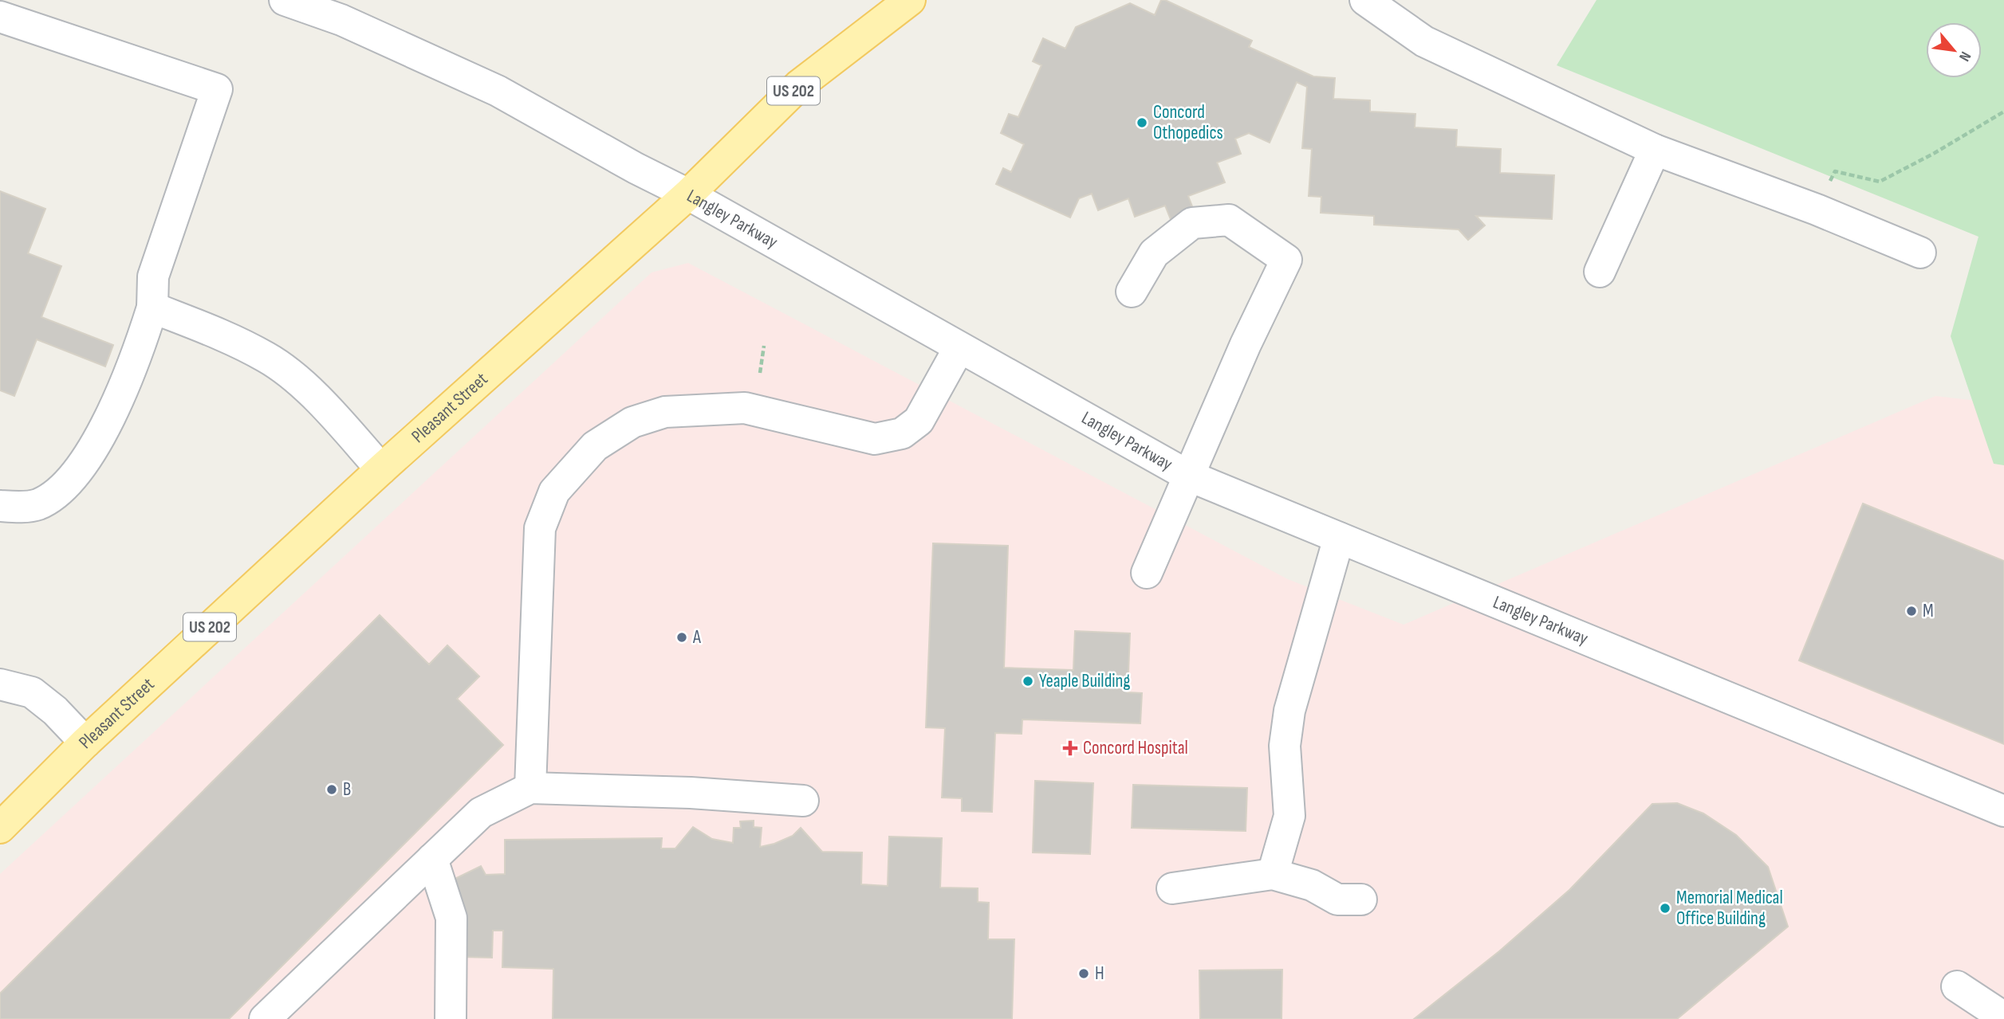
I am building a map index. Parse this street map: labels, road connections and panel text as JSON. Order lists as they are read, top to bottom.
{
  "streets": {
    "main road": ["US 202", "Pleasant Street"],
    "street": ["Langley Parkway"]
  },
  "crossings": [
    ["Langley Parkway", "Pleasant Street"]
  ],
  "places": {
    "other": [
      "Concord Othopedics",
      "M",
      "A",
      "Yeaple Building",
      "B",
      "Memorial Medical Office Building",
      "H"
    ],
    "health": ["Concord Hospital"]
  },
  "north": "bottom right"
}
